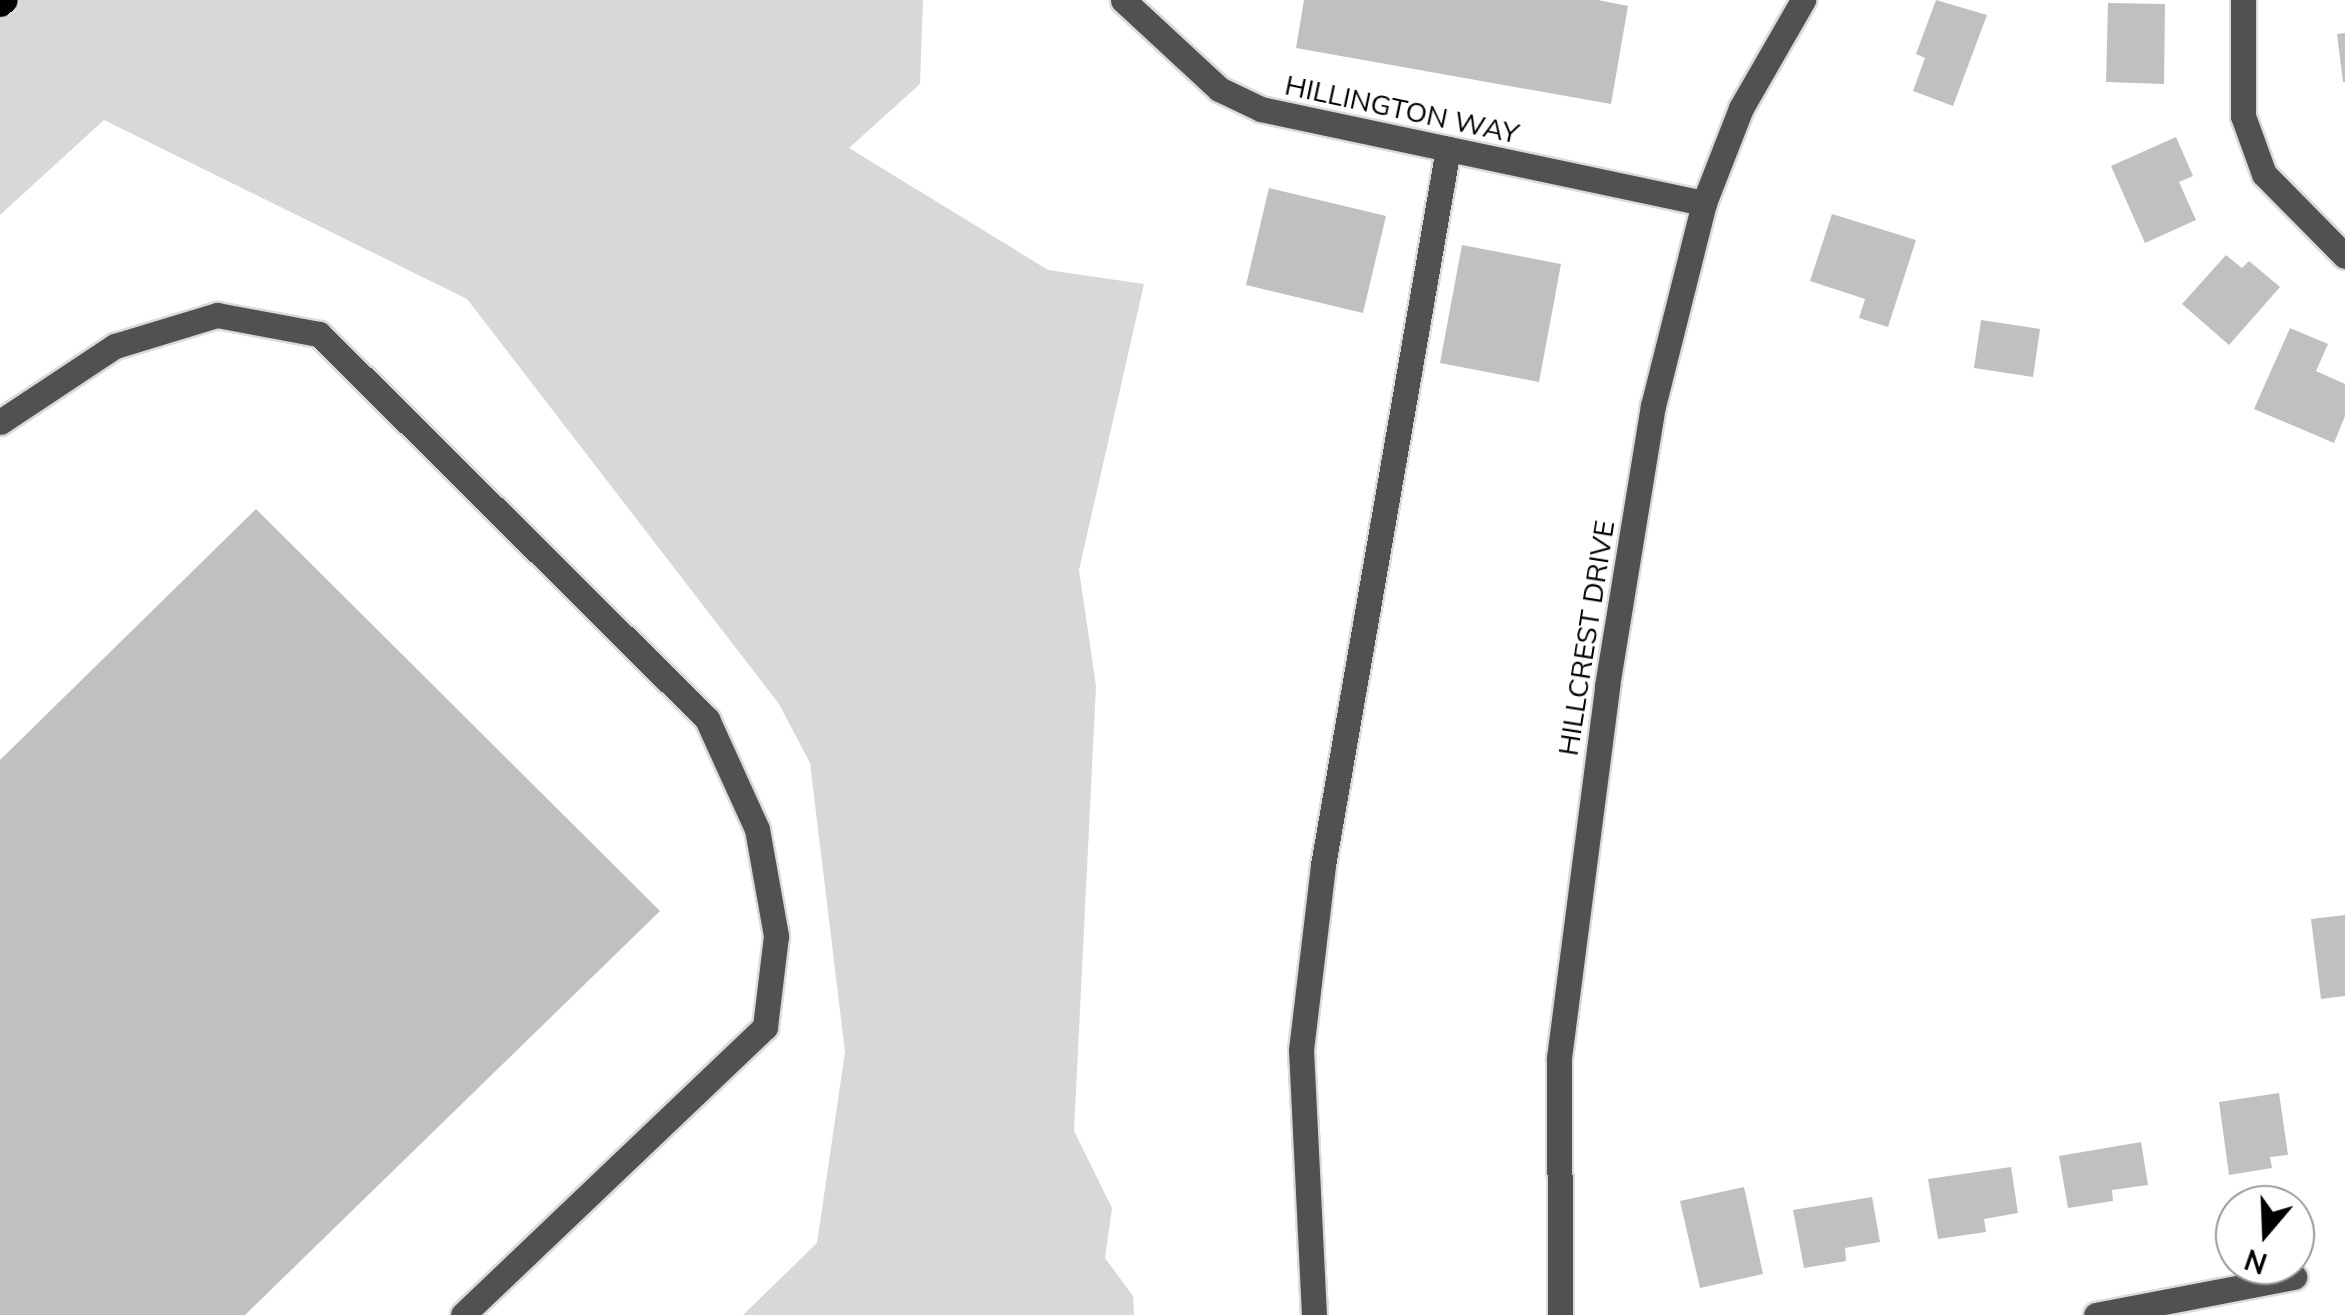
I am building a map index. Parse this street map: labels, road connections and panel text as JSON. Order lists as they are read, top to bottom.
{
  "streets": {
    "street": ["HILLINGTON WAY", "HILLCREST DRIVE"]
  },
  "crossings": [
    ["HILLINGTON WAY", "HILLCREST DRIVE"]
  ],
  "north": "bottom"
}
